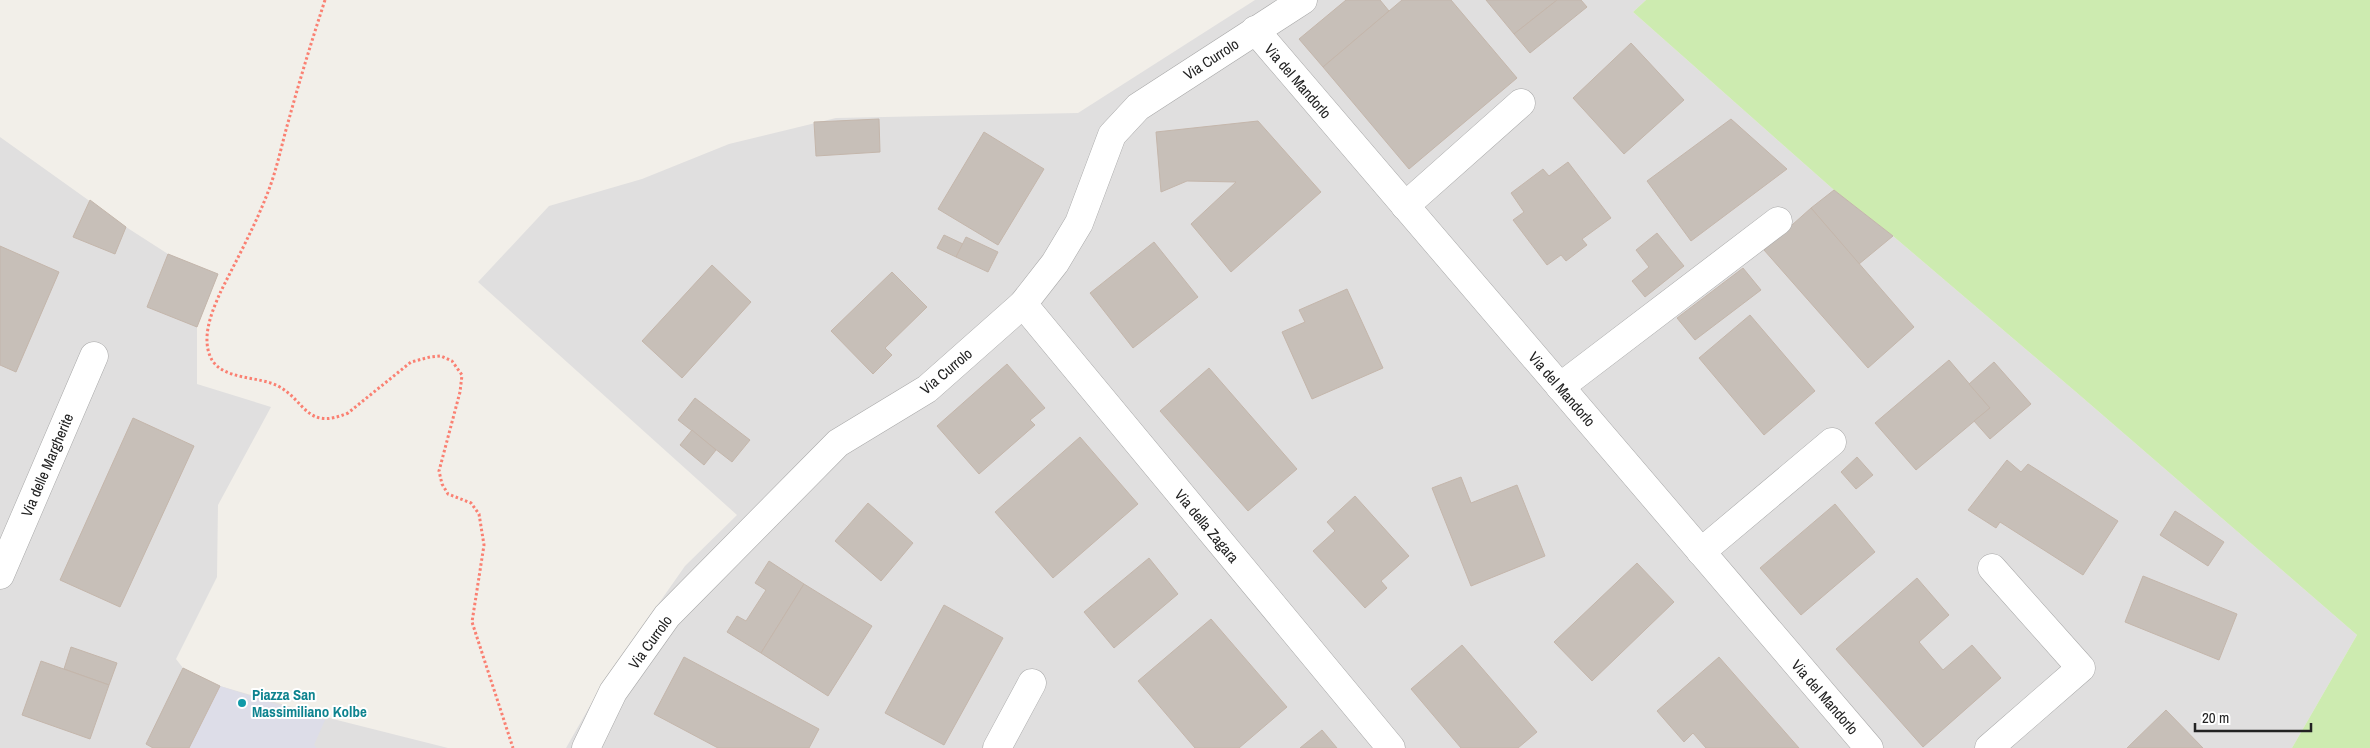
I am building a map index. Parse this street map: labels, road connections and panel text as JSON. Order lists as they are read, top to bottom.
{
  "streets": {
    "street": [
      "Via Currolo",
      "Via del Mandorlo",
      "Via delle Margherite",
      "Via della Zagara"
    ]
  },
  "crossings": [
    ["Via Currolo", "Via del Mandorlo"],
    ["Via Currolo", "Via della Zagara"]
  ],
  "places": ["Piazza San Massimiliano Kolbe"],
  "scale_bar": "20 m"
}
